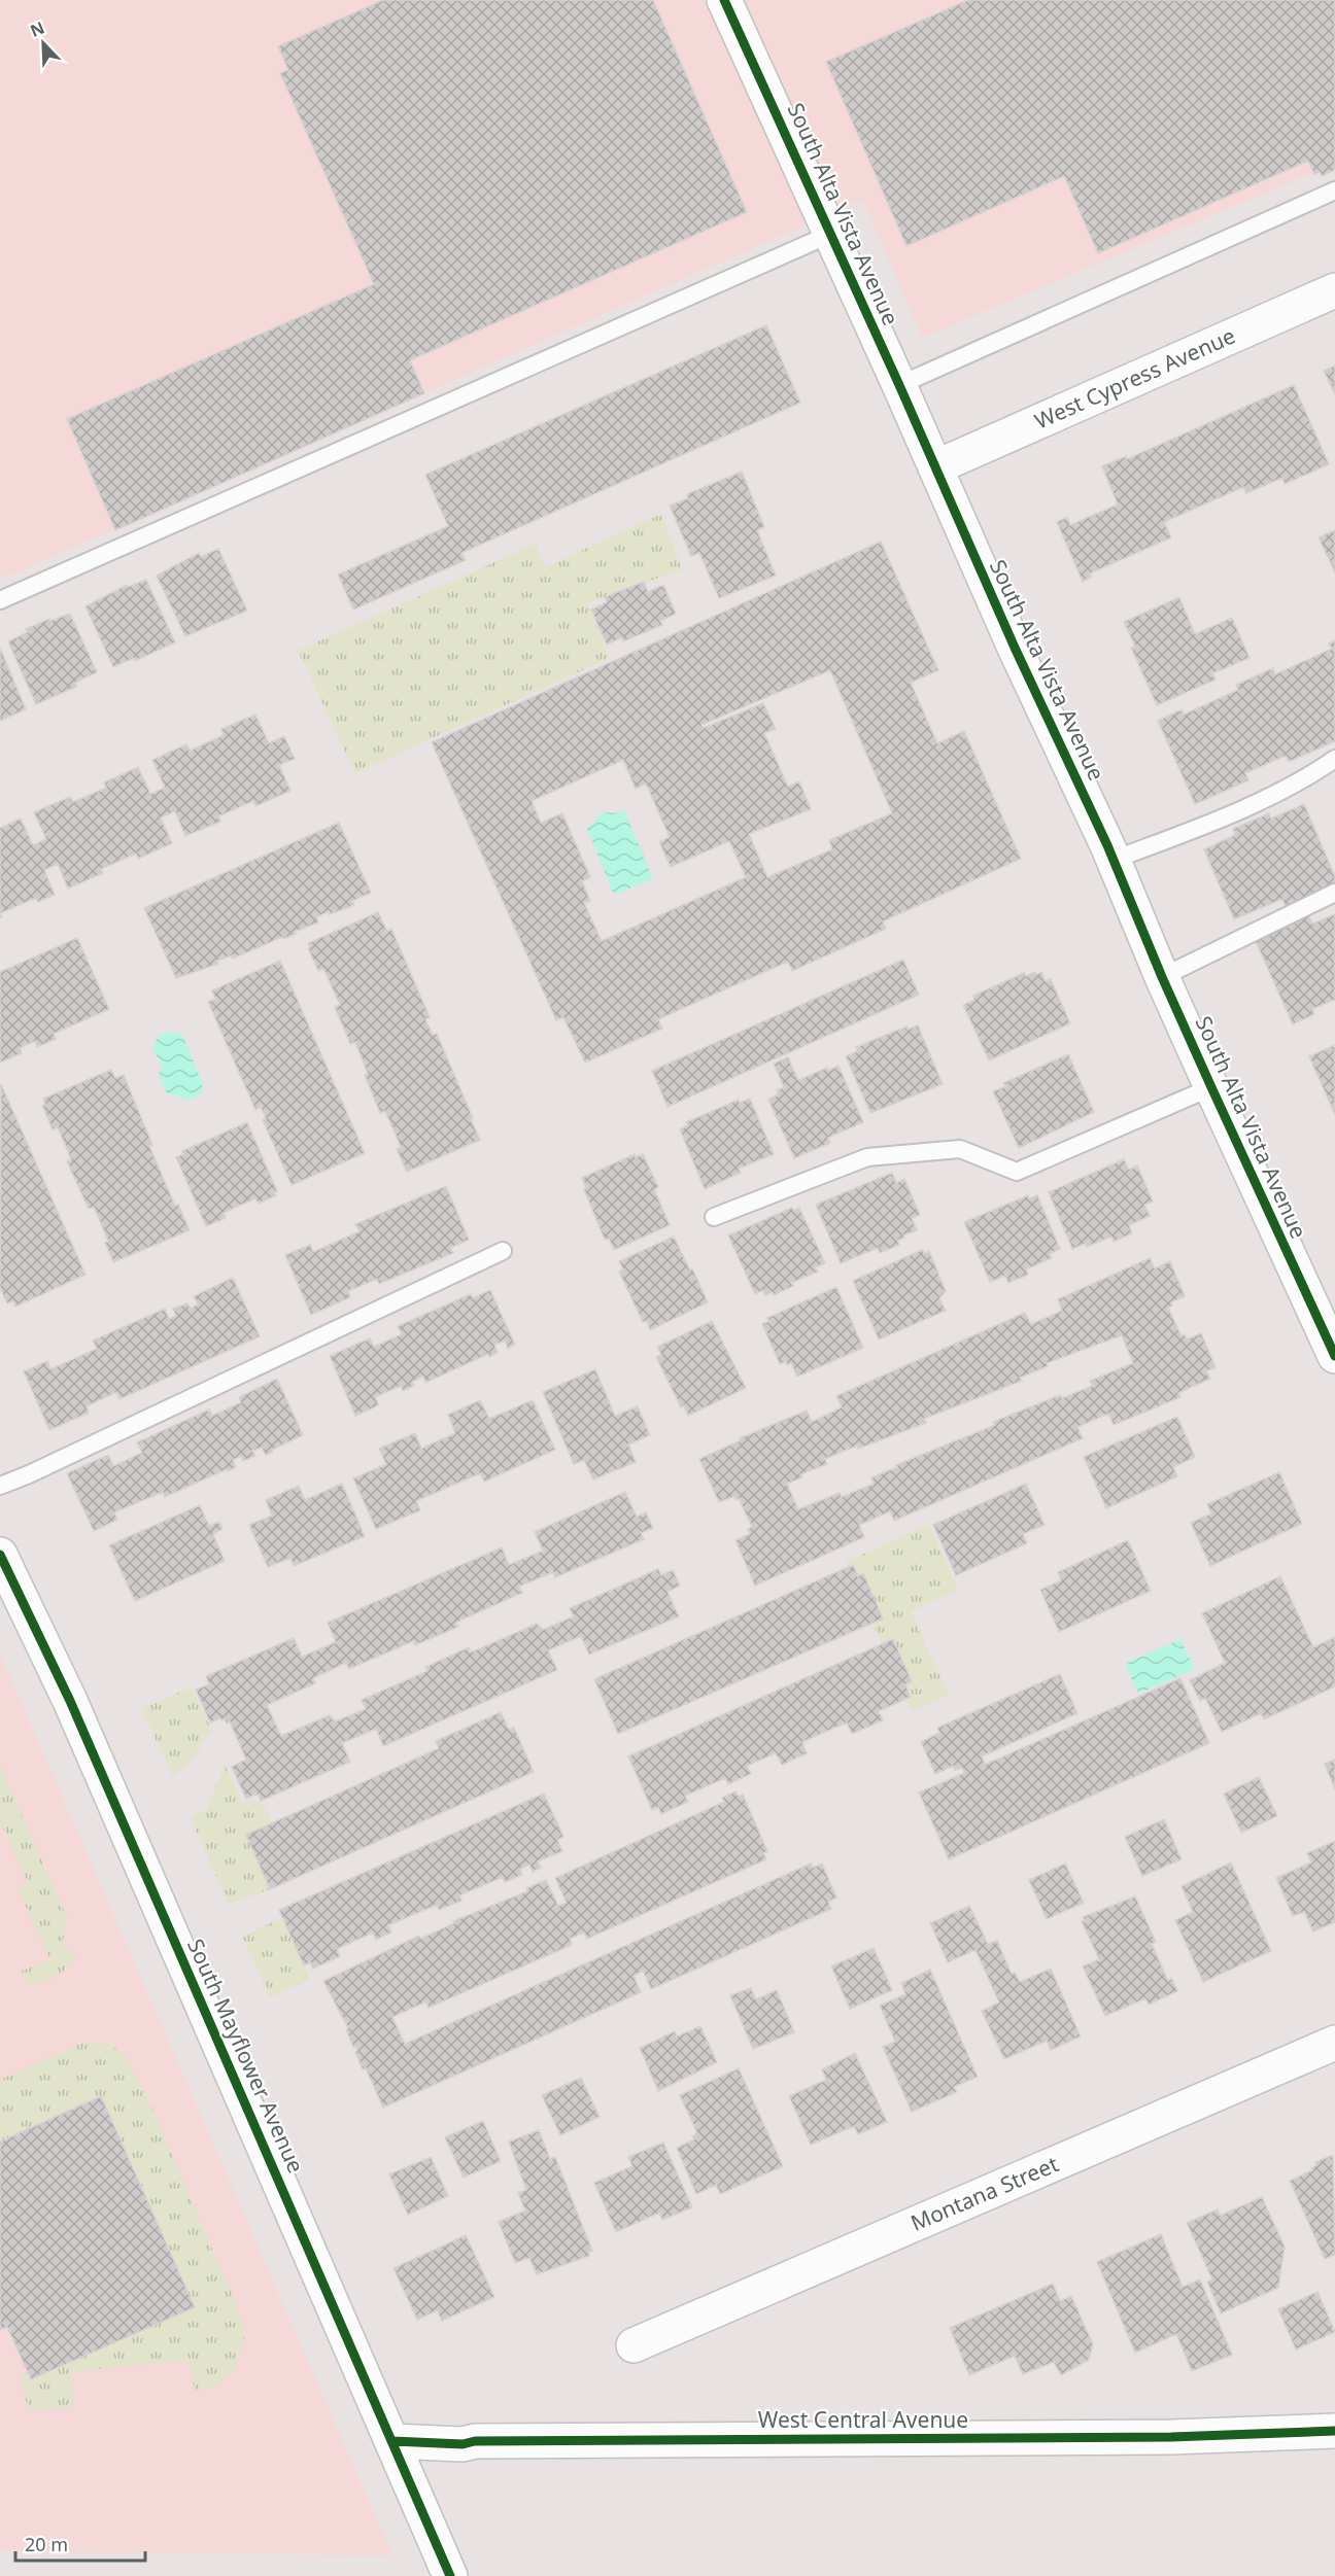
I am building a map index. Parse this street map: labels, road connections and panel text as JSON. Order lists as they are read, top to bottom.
{
  "streets": {
    "street": [
      "South Alta Vista Avenue",
      "West Cypress Avenue",
      "South Mayflower Avenue",
      "Montana Street",
      "West Central Avenue"
    ]
  },
  "crossings": [
    ["South Alta Vista Avenue", "West Cypress Avenue"],
    ["South Mayflower Avenue", "West Central Avenue"]
  ],
  "scale_bar": "20 m",
  "north": "top left"
}
